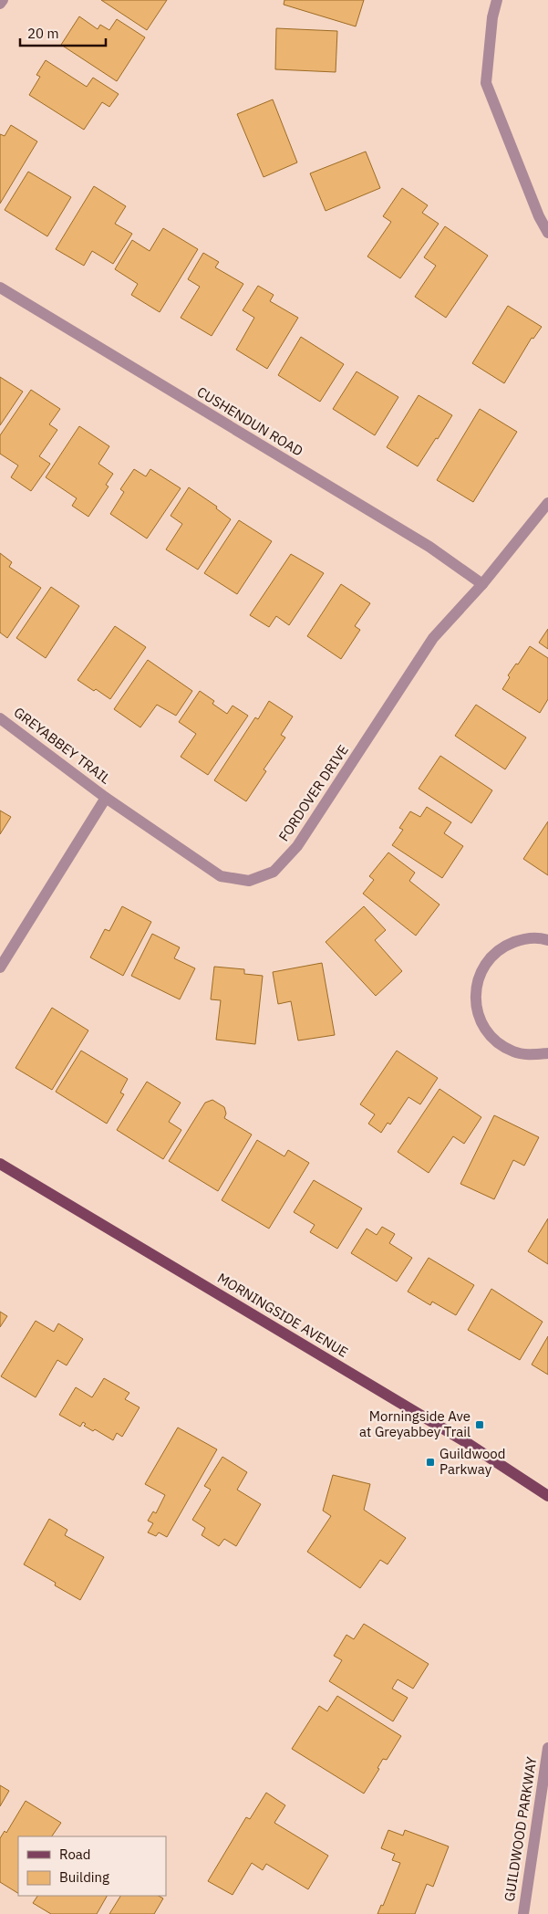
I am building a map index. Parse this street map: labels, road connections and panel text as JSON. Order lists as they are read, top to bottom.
{
  "streets": {
    "main road": ["MORNINGSIDE AVENUE"],
    "street": [
      "CUSHENDUN ROAD",
      "GREYABBEY TRAIL",
      "FORDOVER DRIVE",
      "GUILDWOOD PARKWAY"
    ]
  },
  "crossings": [
    ["CUSHENDUN ROAD", "FORDOVER DRIVE"],
    ["GREYABBEY TRAIL", "FORDOVER DRIVE"]
  ],
  "places": {
    "transit": ["Morningside Ave at Greyabbey Trail", "Guildwood Parkway"]
  },
  "legend": ["Road", "Building"],
  "scale_bar": "20 m"
}
